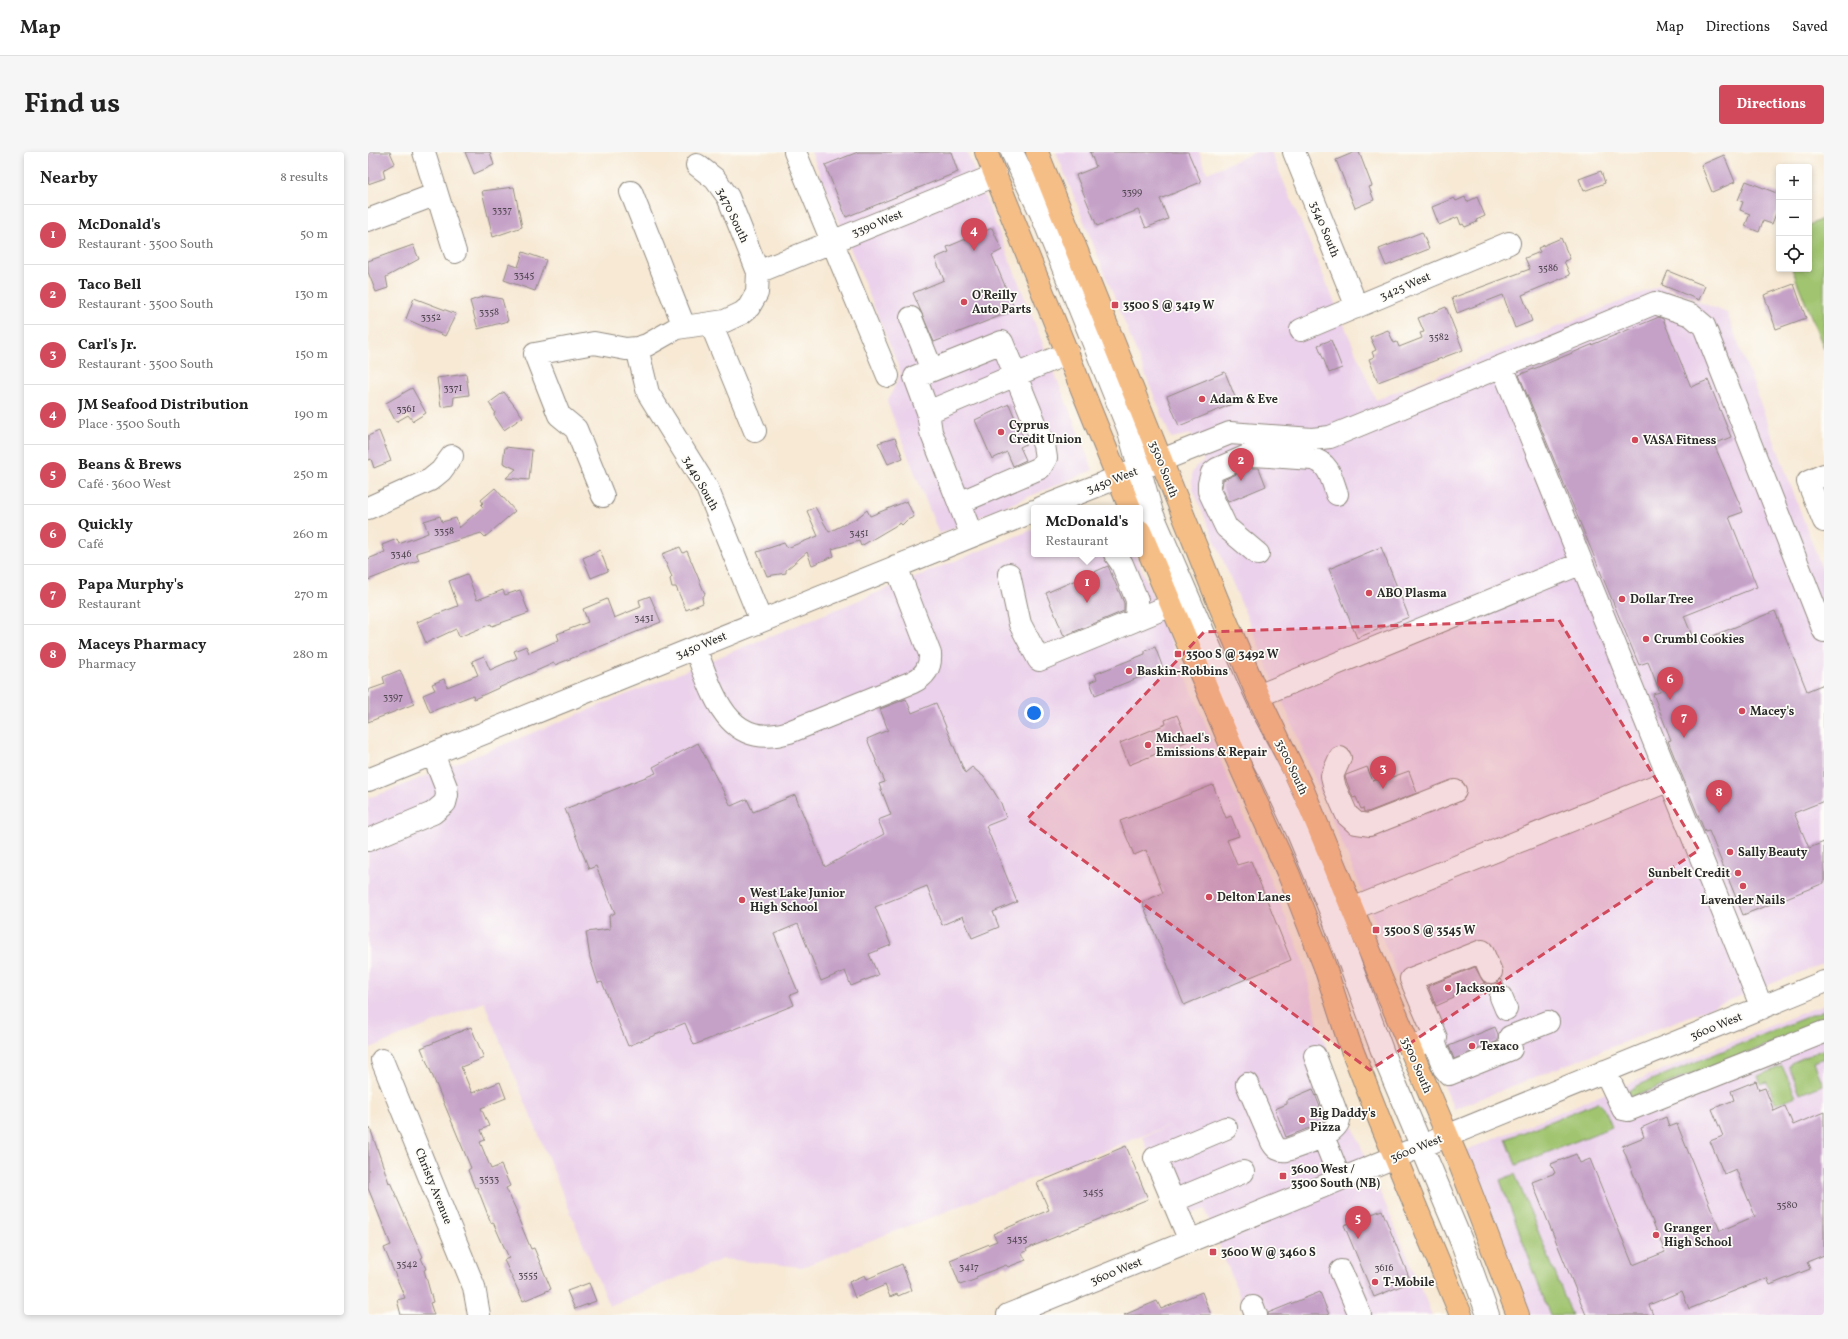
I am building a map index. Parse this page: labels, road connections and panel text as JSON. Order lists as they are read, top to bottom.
{
  "streets": {
    "main road": ["3500 South"],
    "street": [
      "3470 South",
      "3390 West",
      "3540 South",
      "3425 West",
      "3450 West",
      "3440 South",
      "3600 West",
      "Christy Avenue"
    ]
  },
  "crossings": [
    ["3470 South", "3390 West"],
    ["3540 South", "3425 West"],
    ["3500 South", "3450 West"],
    ["3500 South", "3600 West"],
    ["3450 West", "3440 South"]
  ],
  "places": {
    "other": [
      "O'Reilly Auto Parts",
      "Adam & Eve",
      "Cyprus Credit Union",
      "VASA Fitness",
      "ABO Plasma",
      "Dollar Tree",
      "Crumbl Cookies",
      "Baskin-Robbins",
      "Macey's",
      "Michael's Emissions & Repair",
      "Sally Beauty",
      "Sunbelt Credit",
      "Lavender Nails",
      "Delton Lanes",
      "West Lake Junior High School",
      "Jacksons",
      "Texaco",
      "Big Daddy's Pizza",
      "Granger High School",
      "T-Mobile"
    ],
    "transit": [
      "3500 S @ 3419 W",
      "3500 S @ 3492 W",
      "3500 S @ 3545 W",
      "3600 West / 3500 South (NB)",
      "3600 W @ 3460 S"
    ]
  },
  "house_numbers": [
    "3399",
    "3337",
    "3586",
    "3345",
    "3358",
    "3352",
    "3582",
    "3371",
    "3361",
    "3358",
    "3451",
    "3346",
    "3431",
    "3397",
    "3533",
    "3455",
    "3580",
    "3435",
    "3542",
    "3417",
    "3616",
    "3555"
  ],
  "page": {
    "header": "Map",
    "nav": ["Map", "Directions", "Saved"],
    "title": "Find us",
    "buttons": "Directions",
    "heading": ["Nearby", "8 results"],
    "map_buttons": ["+", "−"],
    "list": [
      {
        "mark": "1",
        "name": "McDonald's",
        "note": "Restaurant · 3500 South",
        "value": "50 m"
      },
      {
        "mark": "2",
        "name": "Taco Bell",
        "note": "Restaurant · 3500 South",
        "value": "130 m"
      },
      {
        "mark": "3",
        "name": "Carl's Jr.",
        "note": "Restaurant · 3500 South",
        "value": "150 m"
      },
      {
        "mark": "4",
        "name": "JM Seafood Distribution",
        "note": "Place · 3500 South",
        "value": "190 m"
      },
      {
        "mark": "5",
        "name": "Beans & Brews",
        "note": "Café · 3600 West",
        "value": "250 m"
      },
      {
        "mark": "6",
        "name": "Quickly",
        "note": "Café",
        "value": "260 m"
      },
      {
        "mark": "7",
        "name": "Papa Murphy's",
        "note": "Restaurant",
        "value": "270 m"
      },
      {
        "mark": "8",
        "name": "Maceys Pharmacy",
        "note": "Pharmacy",
        "value": "280 m"
      }
    ],
    "pins": [
      "4",
      "2",
      "1",
      "6",
      "7",
      "3",
      "8",
      "5"
    ],
    "popup": ["McDonald's", "Restaurant"]
  }
}
